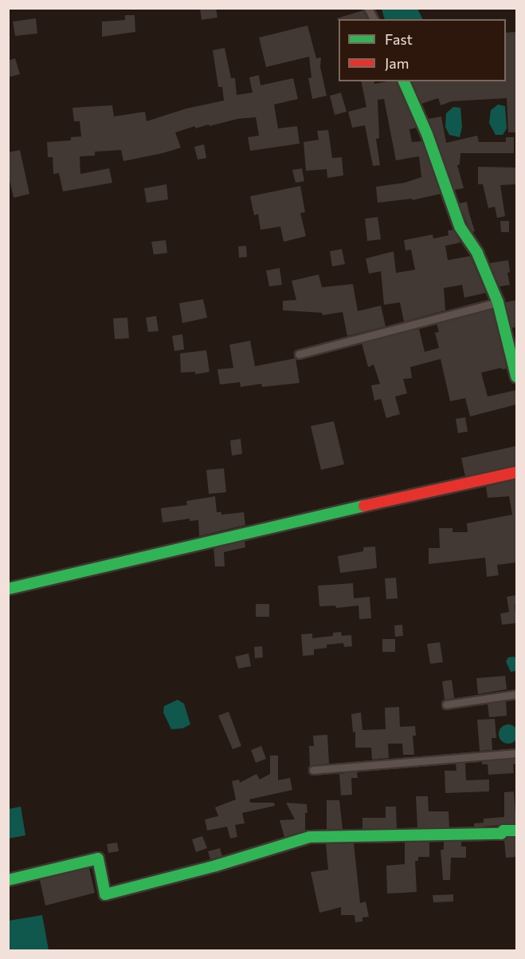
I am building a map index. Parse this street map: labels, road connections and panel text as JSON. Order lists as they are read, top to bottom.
{
  "legend": ["Fast", "Jam"]
}
